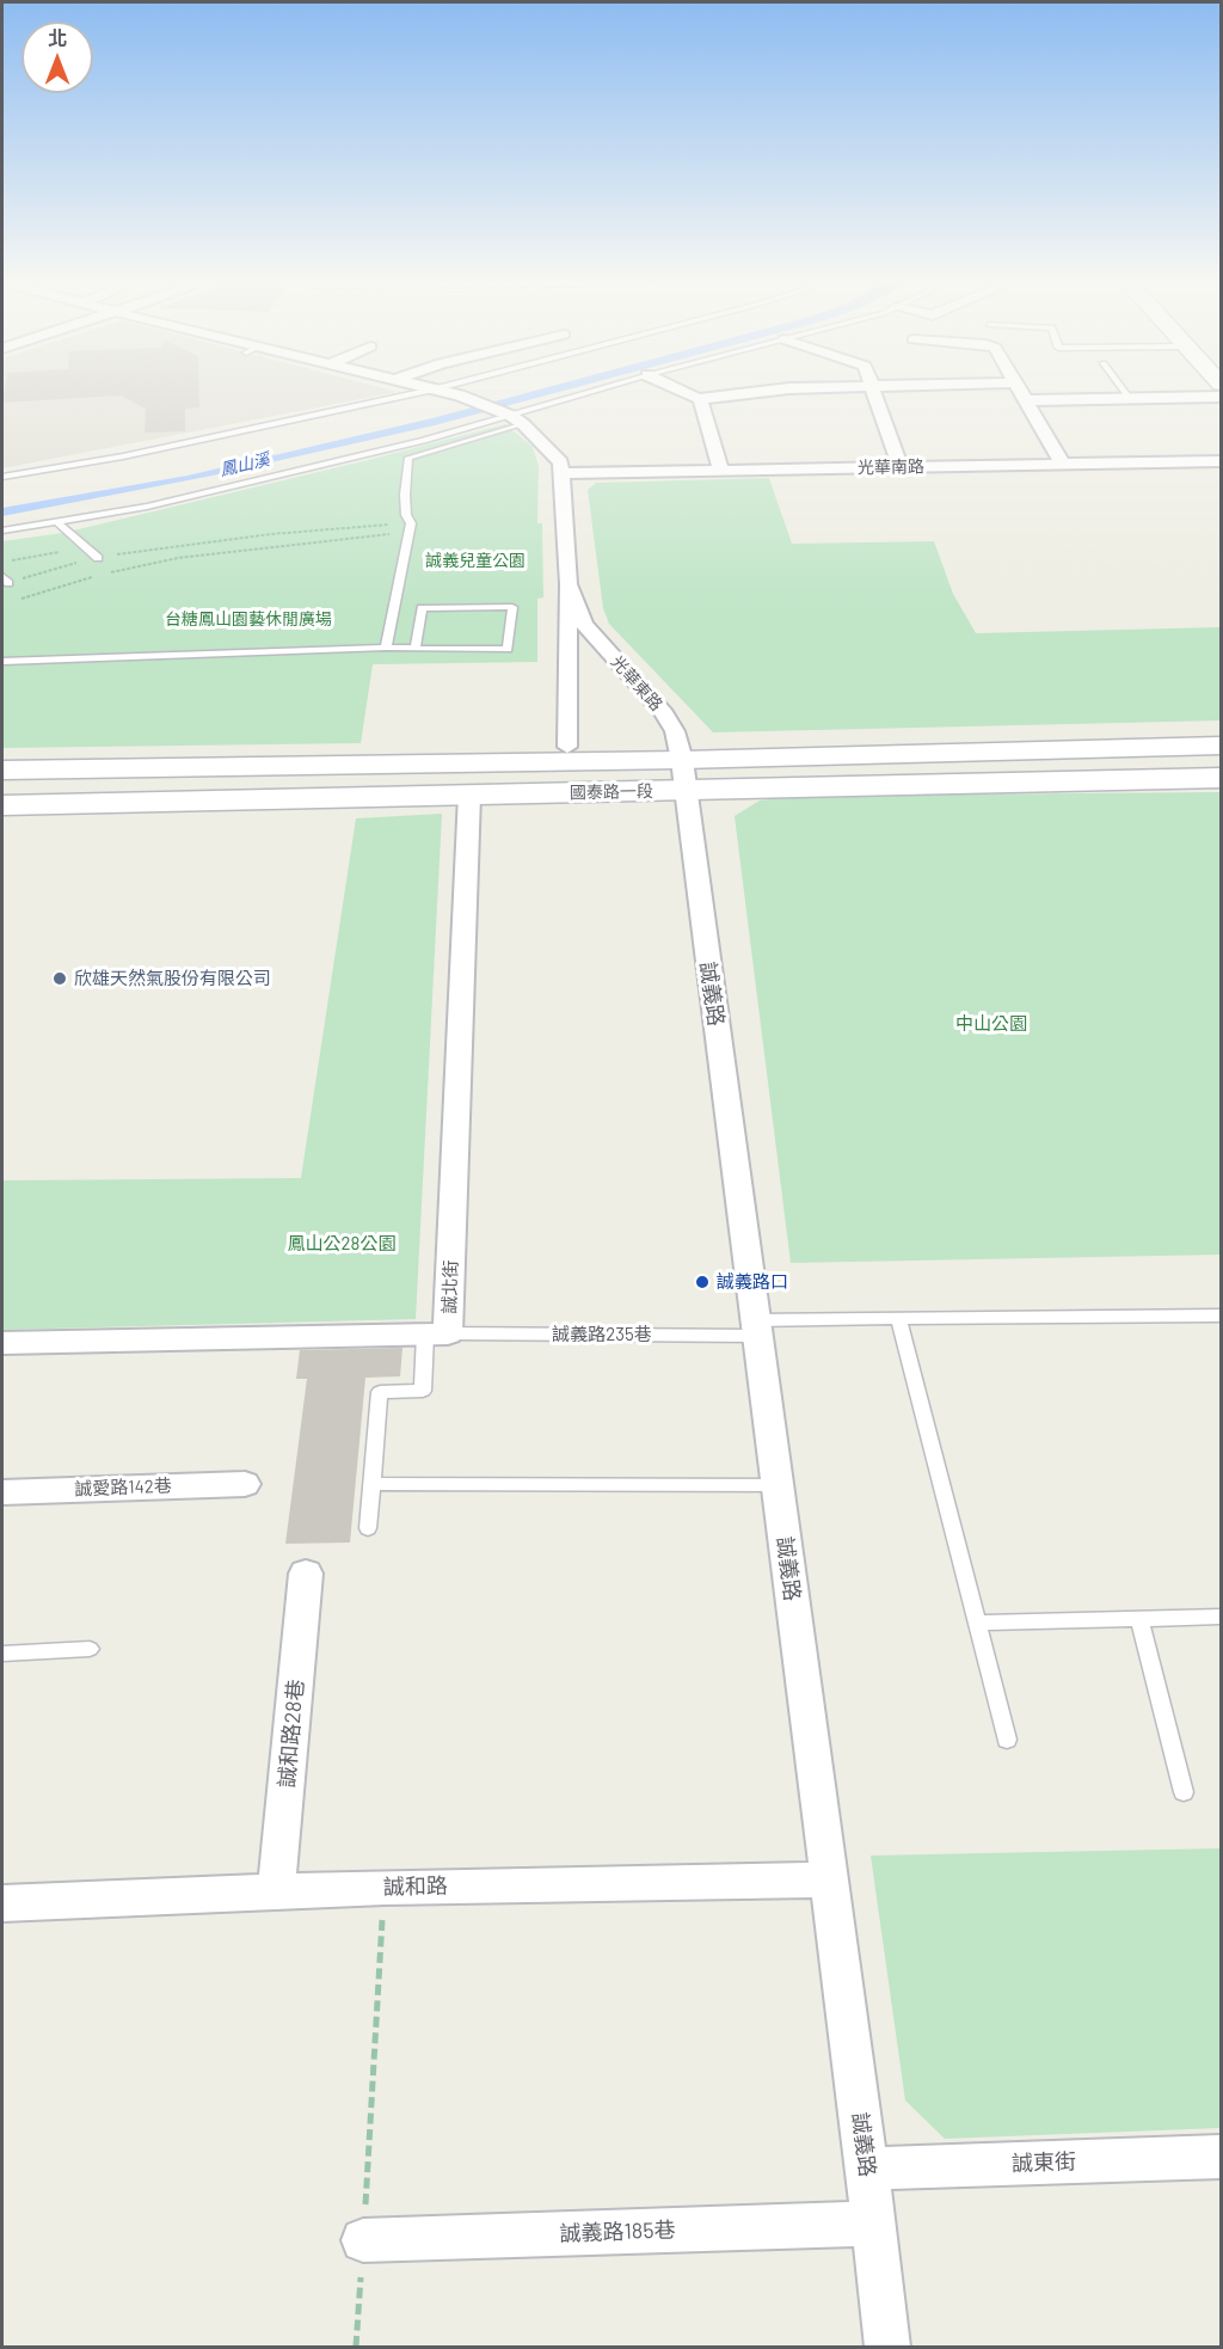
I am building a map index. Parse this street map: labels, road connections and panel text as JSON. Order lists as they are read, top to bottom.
{
  "streets": {
    "street": [
      "光華南路",
      "光華東路",
      "國泰路一段",
      "誠義路",
      "誠北街",
      "誠愛路142巷",
      "誠和路28巷",
      "誠和路",
      "誠東街",
      "誠義路185巷"
    ],
    "lane": ["誠義路235巷"]
  },
  "crossings": [
    ["光華南路", "光華東路"],
    ["光華東路", "國泰路一段"],
    ["光華東路", "誠義路"],
    ["國泰路一段", "誠義路"],
    ["國泰路一段", "誠北街"],
    ["誠義路", "誠義路235巷"],
    ["誠義路", "誠和路"],
    ["誠義路", "誠東街"],
    ["誠義路", "誠義路185巷"],
    ["誠北街", "誠義路235巷"],
    ["誠和路28巷", "誠和路"]
  ],
  "water": ["鳳山溪"],
  "parks": [
    "誠義兒童公園",
    "台糖鳳山園藝休閒廣場",
    "中山公園",
    "鳳山公28公園"
  ],
  "places": ["欣雄天然氣股份有限公司", "誠義路口"],
  "north": "top"
}
